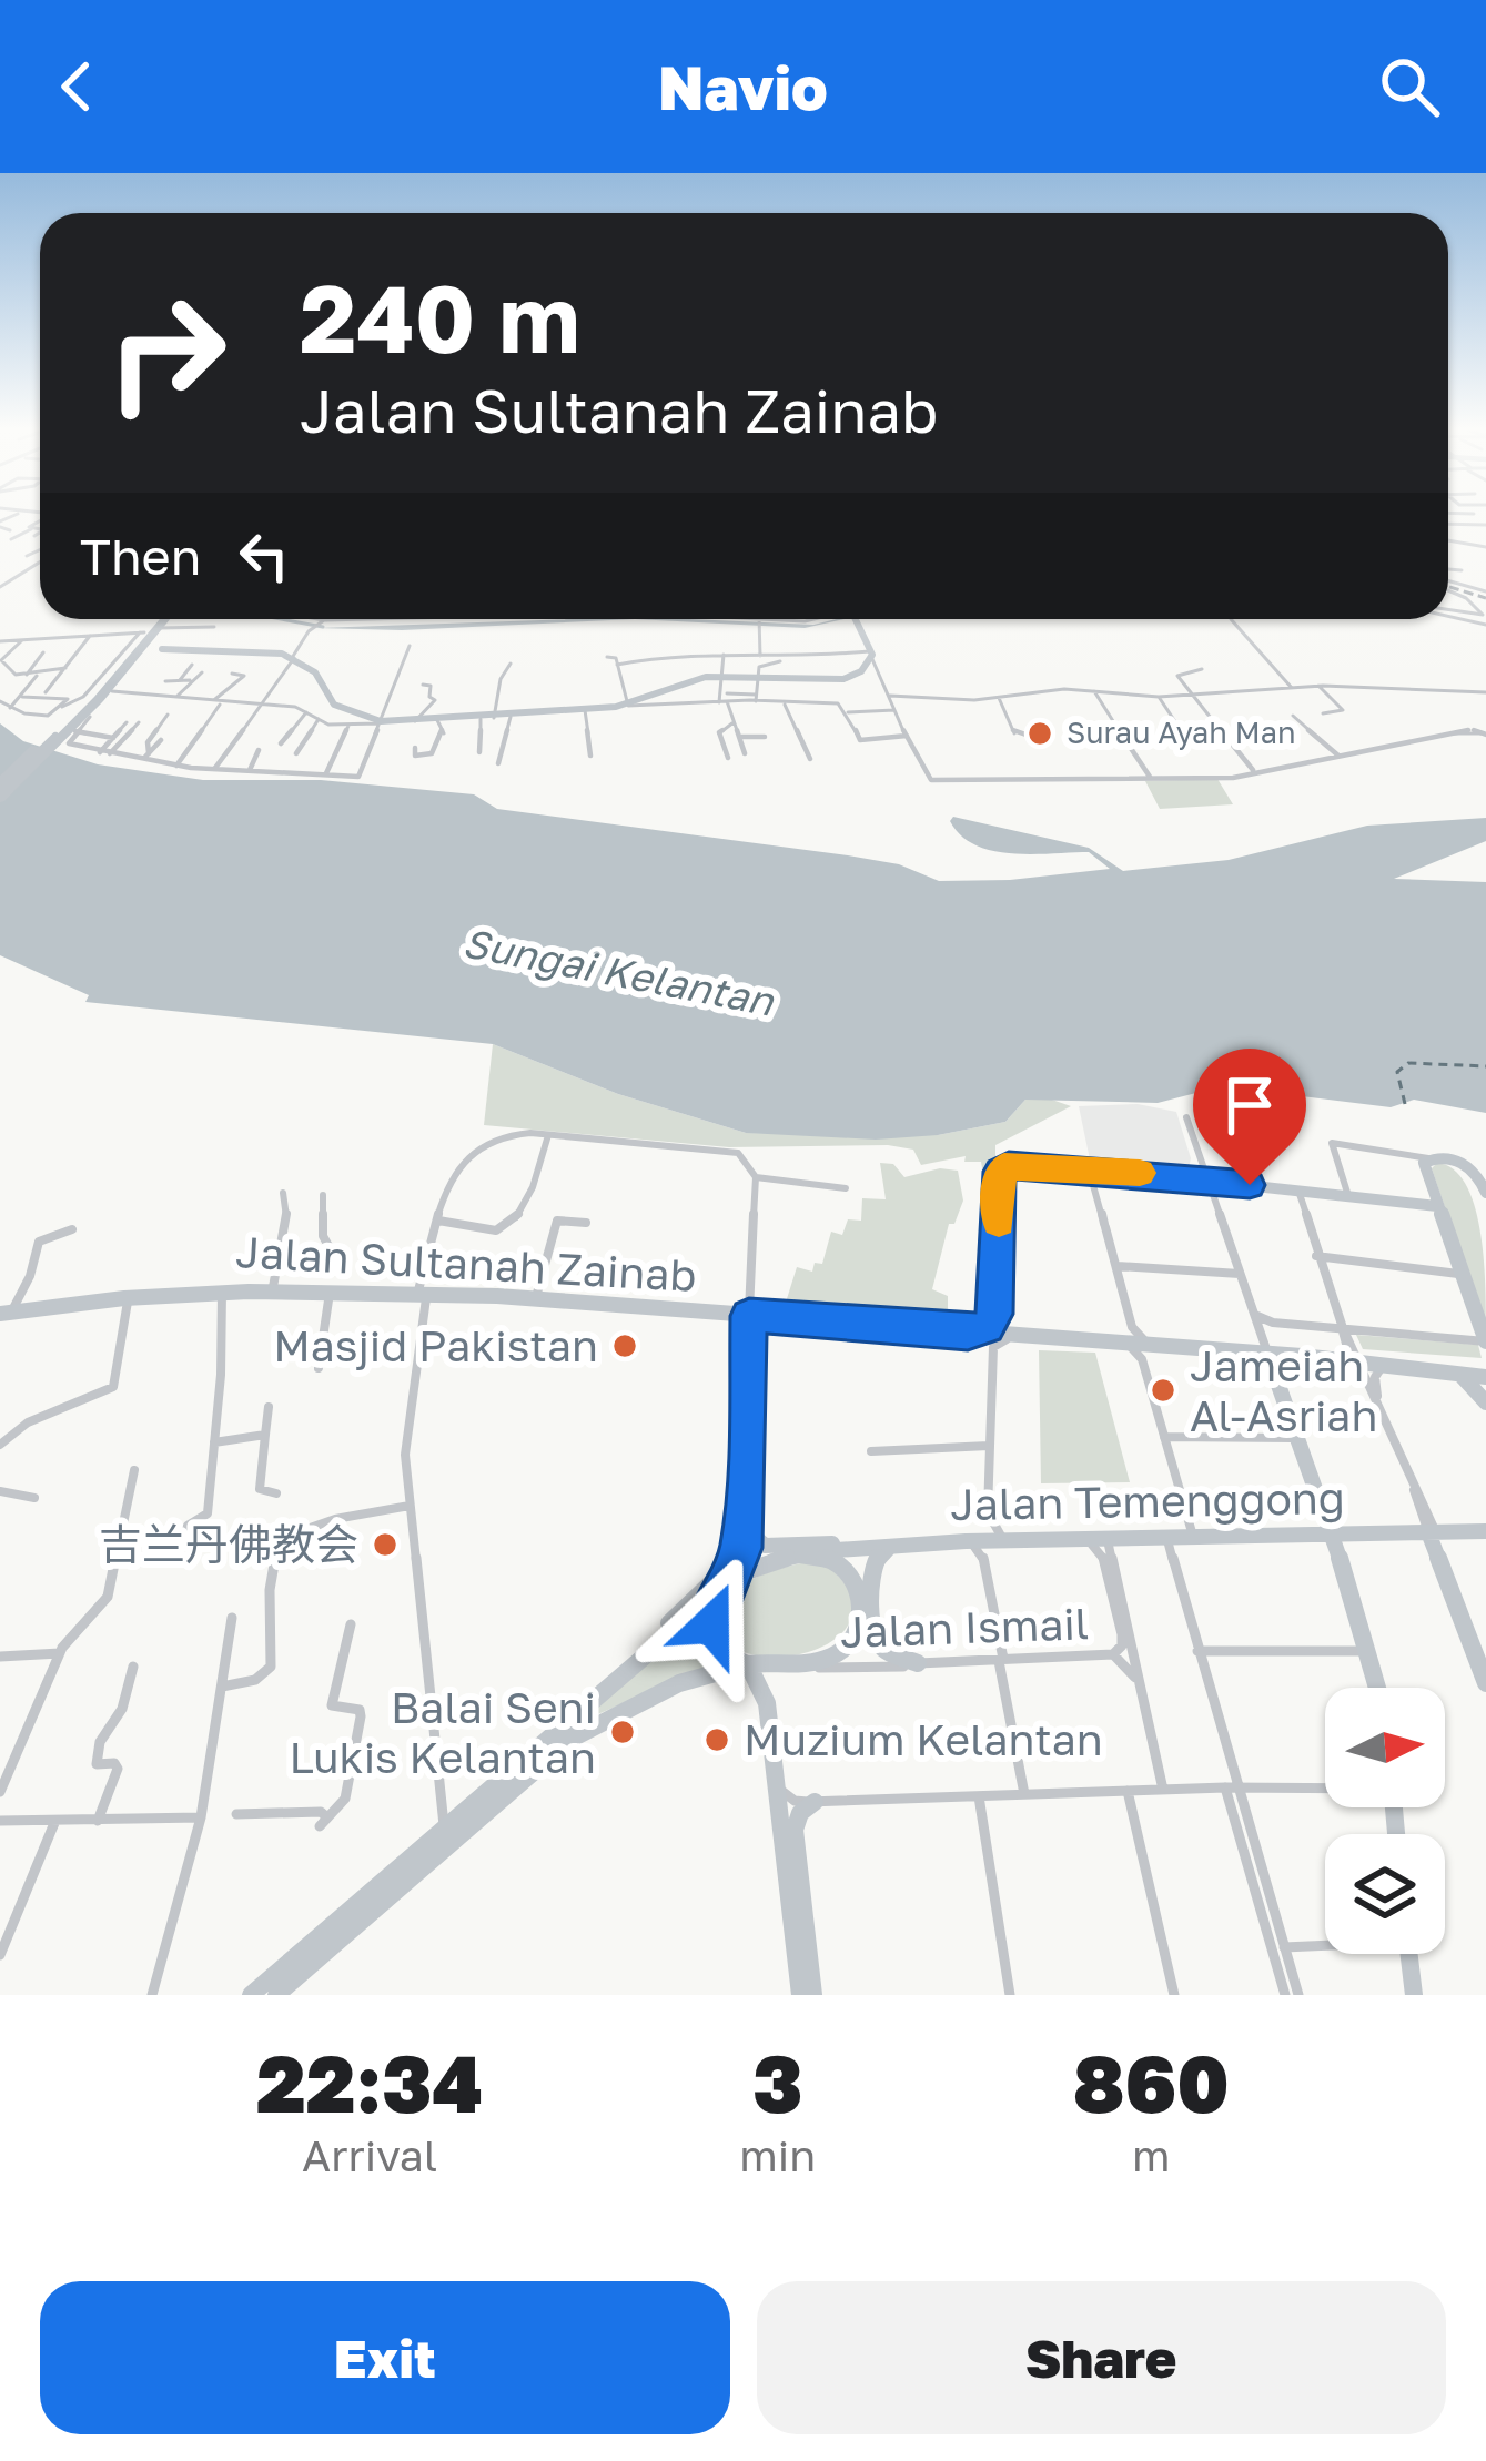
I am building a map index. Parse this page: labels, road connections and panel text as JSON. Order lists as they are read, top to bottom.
{
  "streets": {
    "main road": ["Jalan Sultanah Zainab", "Jalan Temenggong"],
    "street": ["Jalan Ismail"]
  },
  "crossings": [
    ["Jalan Temenggong", "Jalan Ismail"]
  ],
  "water": ["Sungai Kelantan"],
  "places": [
    "Surau Ayah Man",
    "Masjid Pakistan",
    "Jameiah Al-Asriah",
    "吉兰丹佛教会",
    "Balai Seni Lukis Kelantan",
    "Muzium Kelantan"
  ],
  "north": "right",
  "page": {
    "header": "Navio",
    "turn": ["240 m", "Jalan Sultanah Zainab"],
    "then": "Then",
    "eta": [
      "22:34",
      "Arrival",
      "3",
      "min",
      "860",
      "m"
    ],
    "buttons": ["Exit", "Share"]
  }
}
